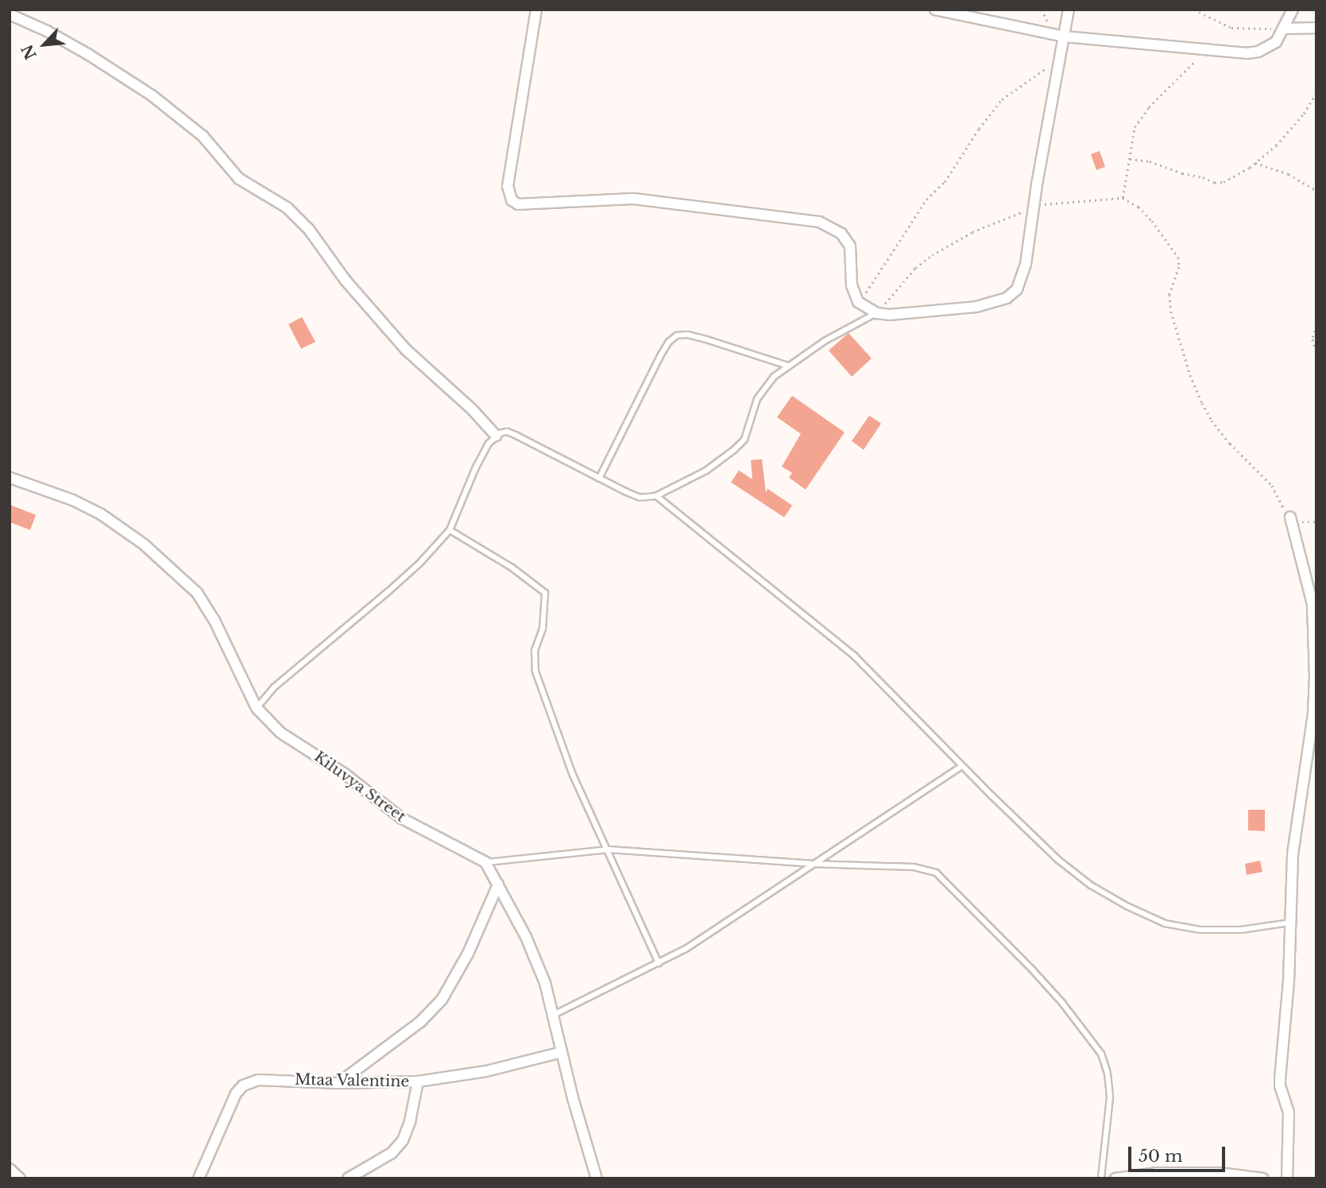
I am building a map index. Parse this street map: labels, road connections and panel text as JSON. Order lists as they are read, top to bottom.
{
  "streets": {
    "street": ["Kiluvya Street", "Mtaa Valentine"]
  },
  "scale_bar": "50 m",
  "north": "bottom left"
}
